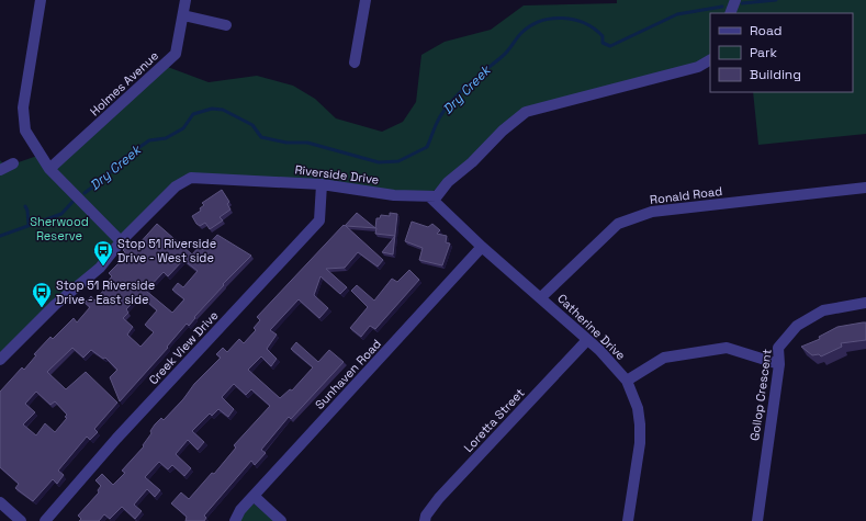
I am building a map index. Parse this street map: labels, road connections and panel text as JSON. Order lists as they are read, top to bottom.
{
  "streets": {
    "street": [
      "Holmes Avenue",
      "Riverside Drive",
      "Ronald Road",
      "Catherine Drive",
      "Creek View Drive",
      "Sunhaven Road",
      "Gollop Crescent",
      "Loretta Street"
    ]
  },
  "crossings": [
    ["Riverside Drive", "Catherine Drive"],
    ["Riverside Drive", "Creek View Drive"],
    ["Ronald Road", "Catherine Drive"],
    ["Catherine Drive", "Sunhaven Road"],
    ["Catherine Drive", "Loretta Street"]
  ],
  "water": ["Dry Creek"],
  "parks": ["Sherwood Reserve"],
  "places": {
    "bus stop": ["Stop 51 Riverside Drive - West side", "Stop 51 Riverside Drive - East side"]
  },
  "legend": ["Road", "Park", "Building"]
}
